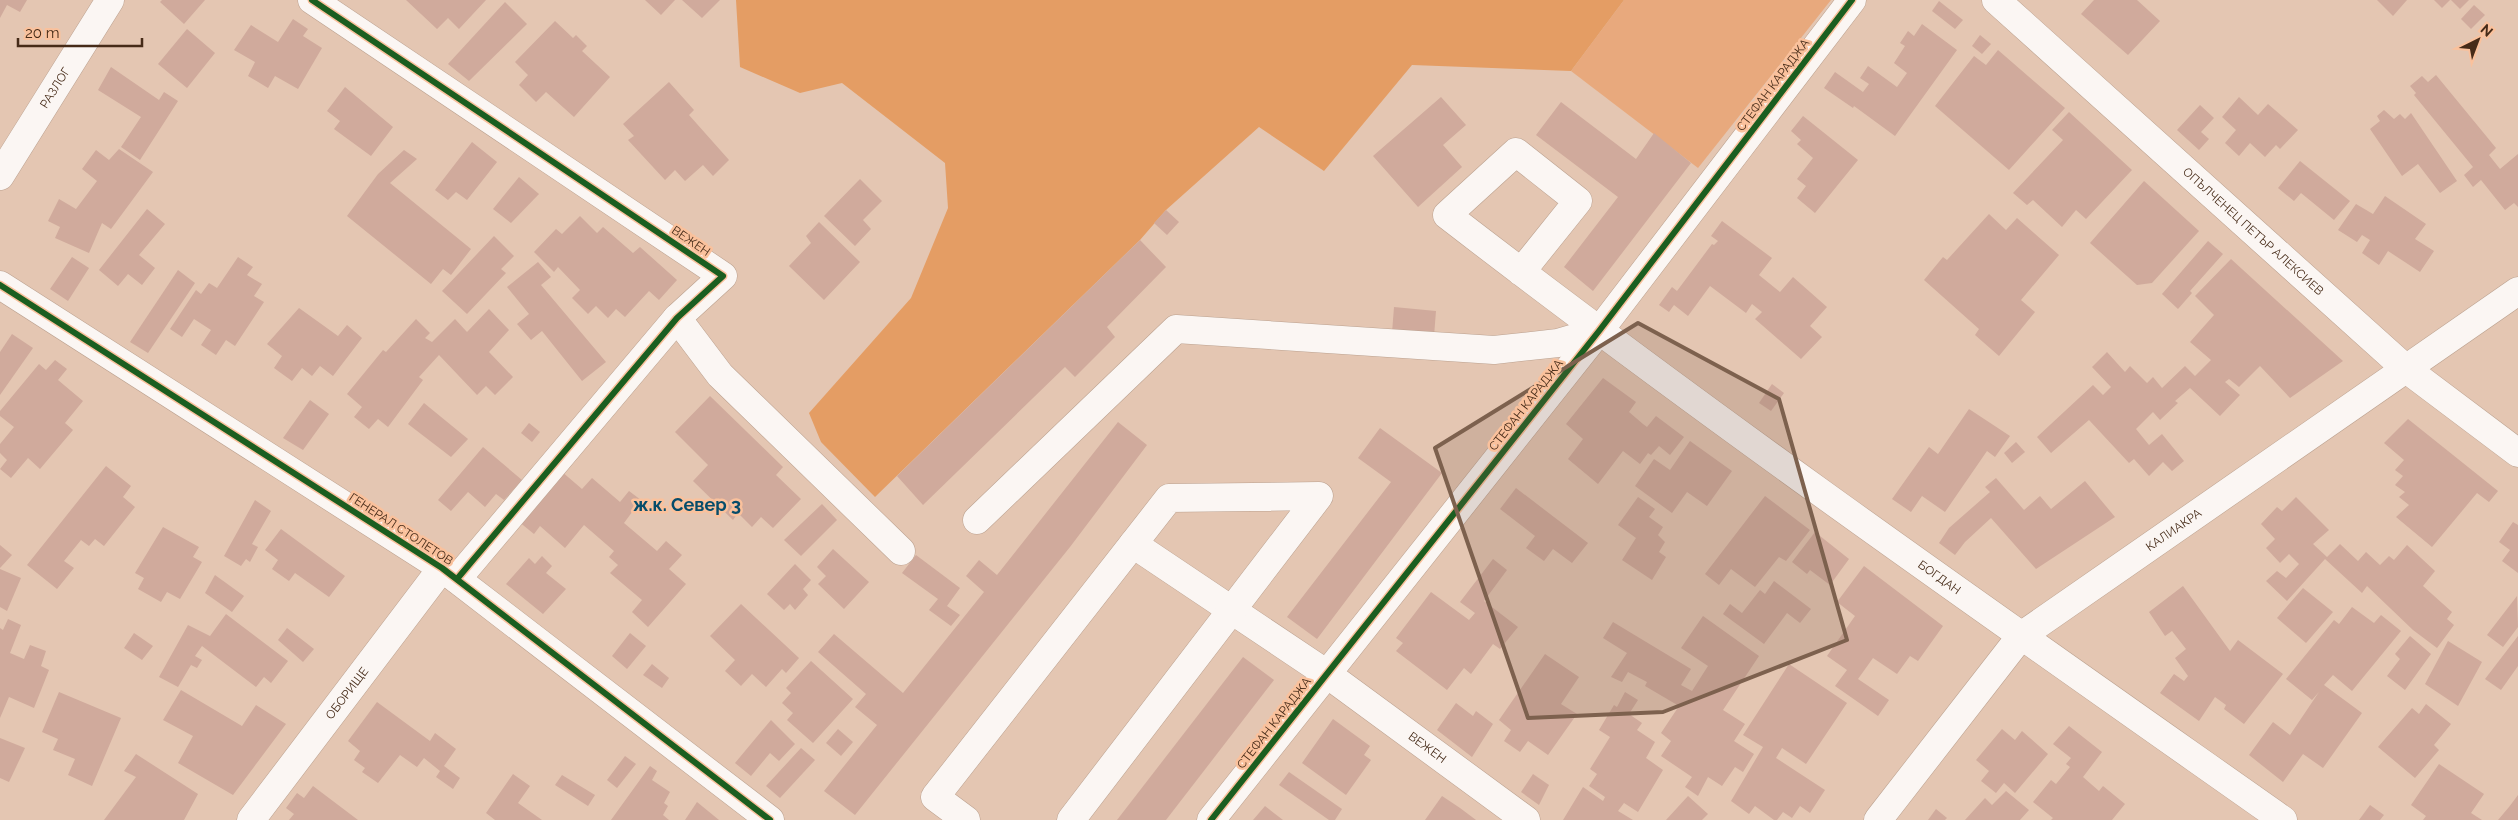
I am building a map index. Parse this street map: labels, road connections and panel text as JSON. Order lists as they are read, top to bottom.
{
  "streets": {
    "street": [
      "СТЕФАН КАРАДЖА",
      "РАЗЛОГ",
      "ОПЪЛЧЕНЕЦ ПЕТЪР АЛЕКСИЕВ",
      "ВЕЖЕН",
      "ГЕНЕРАЛ СТОЛЕТОВ",
      "КАЛИАКРА",
      "БОГДАН",
      "ОБОРИЩЕ"
    ]
  },
  "crossings": [
    ["СТЕФАН КАРАДЖА", "ВЕЖЕН"],
    ["СТЕФАН КАРАДЖА", "БОГДАН"],
    ["ОПЪЛЧЕНЕЦ ПЕТЪР АЛЕКСИЕВ", "КАЛИАКРА"],
    ["ВЕЖЕН", "ГЕНЕРАЛ СТОЛЕТОВ"],
    ["ВЕЖЕН", "ОБОРИЩЕ"],
    ["ГЕНЕРАЛ СТОЛЕТОВ", "ОБОРИЩЕ"],
    ["КАЛИАКРА", "БОГДАН"]
  ],
  "districts": ["ж.к. Север 3"],
  "scale_bar": "20 m",
  "north": "top right"
}
